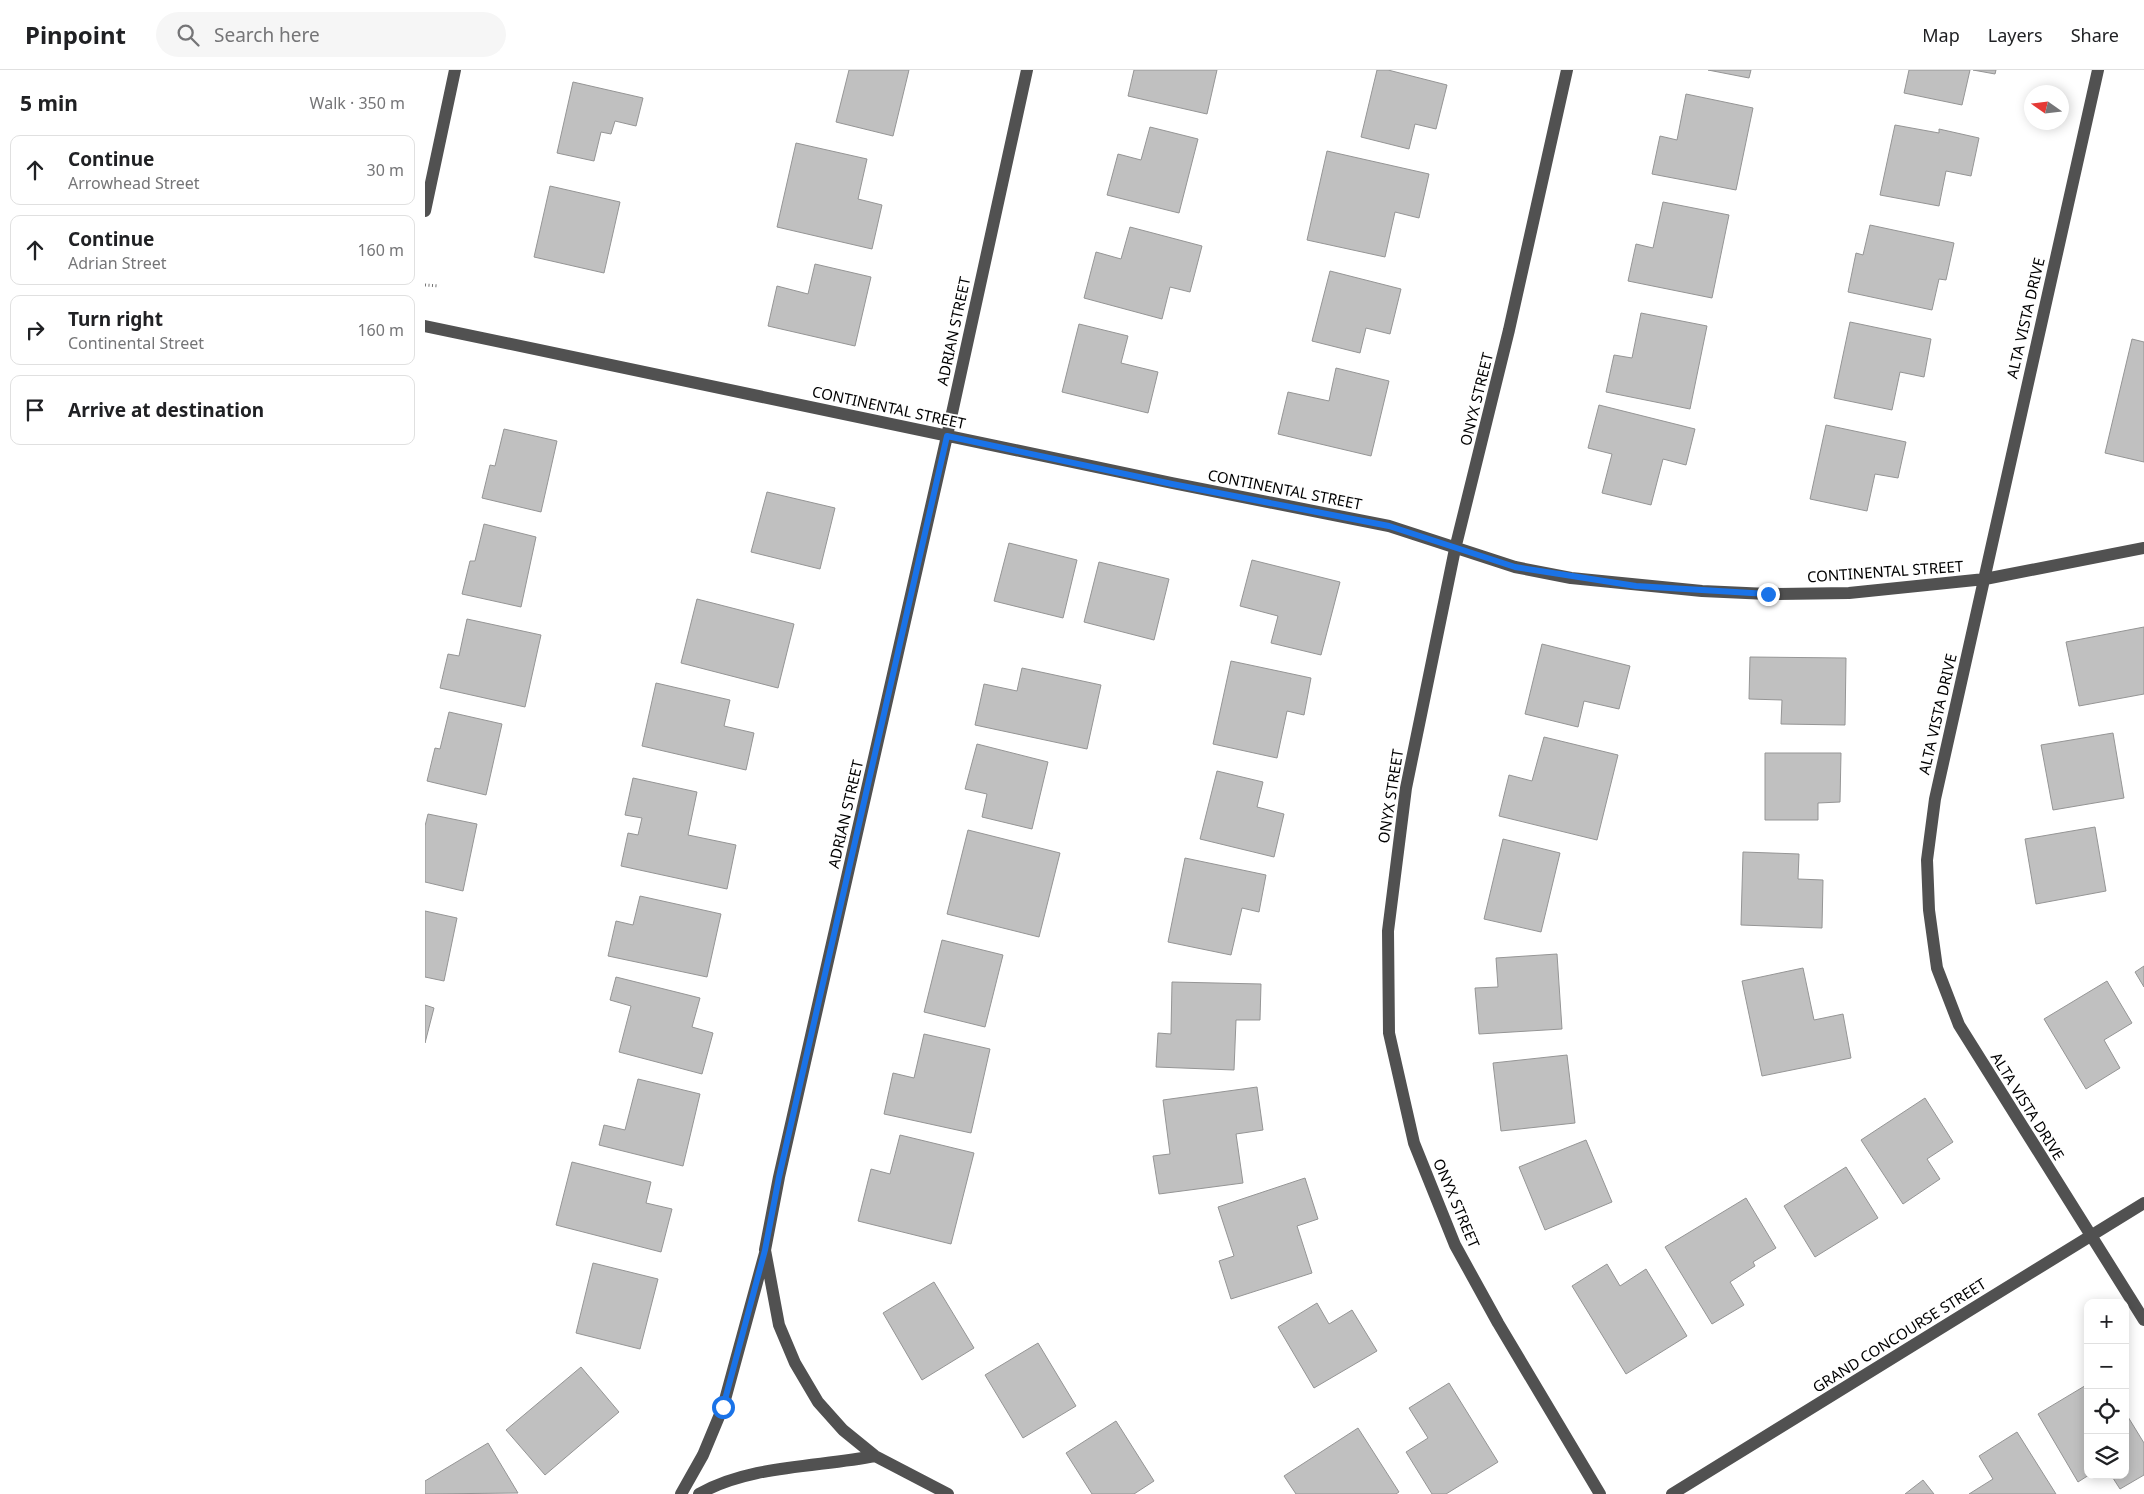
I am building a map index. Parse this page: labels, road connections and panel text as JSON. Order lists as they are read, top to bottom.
{
  "streets": {
    "street": [
      "ALTA VISTA DRIVE",
      "ADRIAN STREET",
      "ONYX STREET",
      "CONTINENTAL STREET",
      "GRAND CONCOURSE STREET"
    ]
  },
  "crossings": [
    ["ALTA VISTA DRIVE", "CONTINENTAL STREET"],
    ["ALTA VISTA DRIVE", "GRAND CONCOURSE STREET"],
    ["ADRIAN STREET", "CONTINENTAL STREET"],
    ["ONYX STREET", "CONTINENTAL STREET"]
  ],
  "north": "left",
  "page": {
    "header": "Pinpoint",
    "search": "Search here",
    "nav": ["Map", "Layers", "Share"],
    "heading": ["5 min", "Walk · 350 m"],
    "list": [
      ["Continue", "Arrowhead Street", "30 m"],
      ["Continue", "Adrian Street", "160 m"],
      ["Turn right", "Continental Street", "160 m"],
      "Arrive at destination"
    ],
    "map_buttons": ["+", "−"]
  }
}
